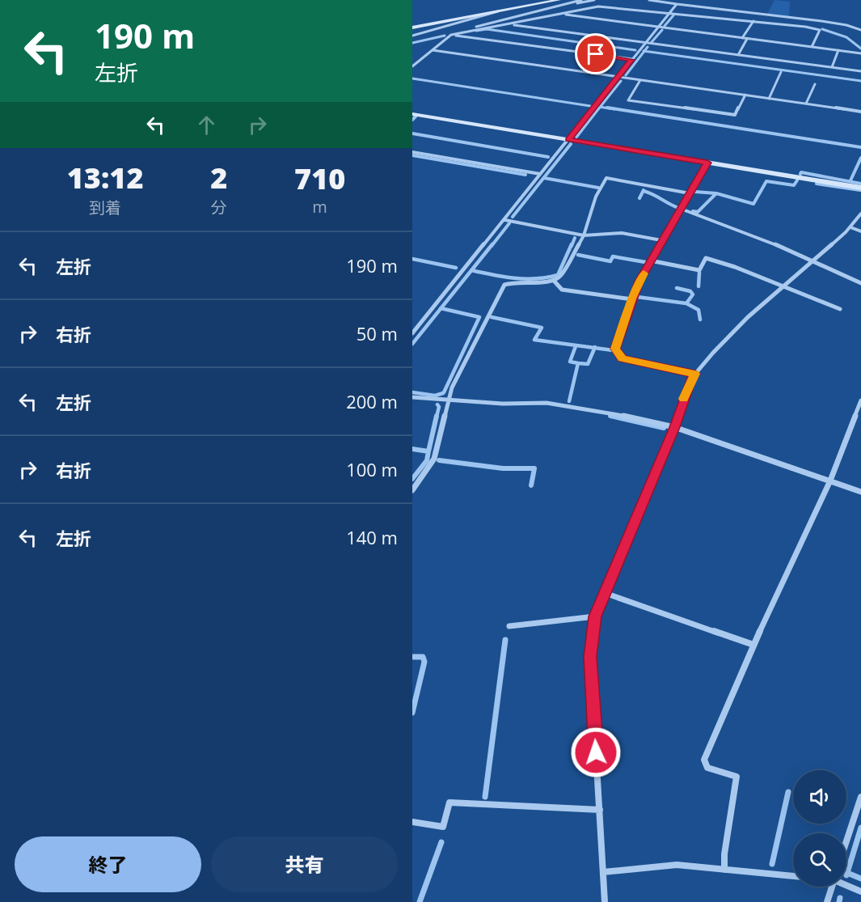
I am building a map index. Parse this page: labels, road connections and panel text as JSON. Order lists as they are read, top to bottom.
{
  "page": {
    "turn": ["190 m", "左折"],
    "eta": [
      "13:12",
      "到着",
      "2",
      "分",
      "710",
      "m"
    ],
    "list": [
      {
        "name": "左折",
        "value": "190 m"
      },
      {
        "name": "右折",
        "value": "50 m"
      },
      {
        "name": "左折",
        "value": "200 m"
      },
      {
        "name": "右折",
        "value": "100 m"
      },
      {
        "name": "左折",
        "value": "140 m"
      }
    ],
    "buttons": ["終了", "共有"]
  }
}
